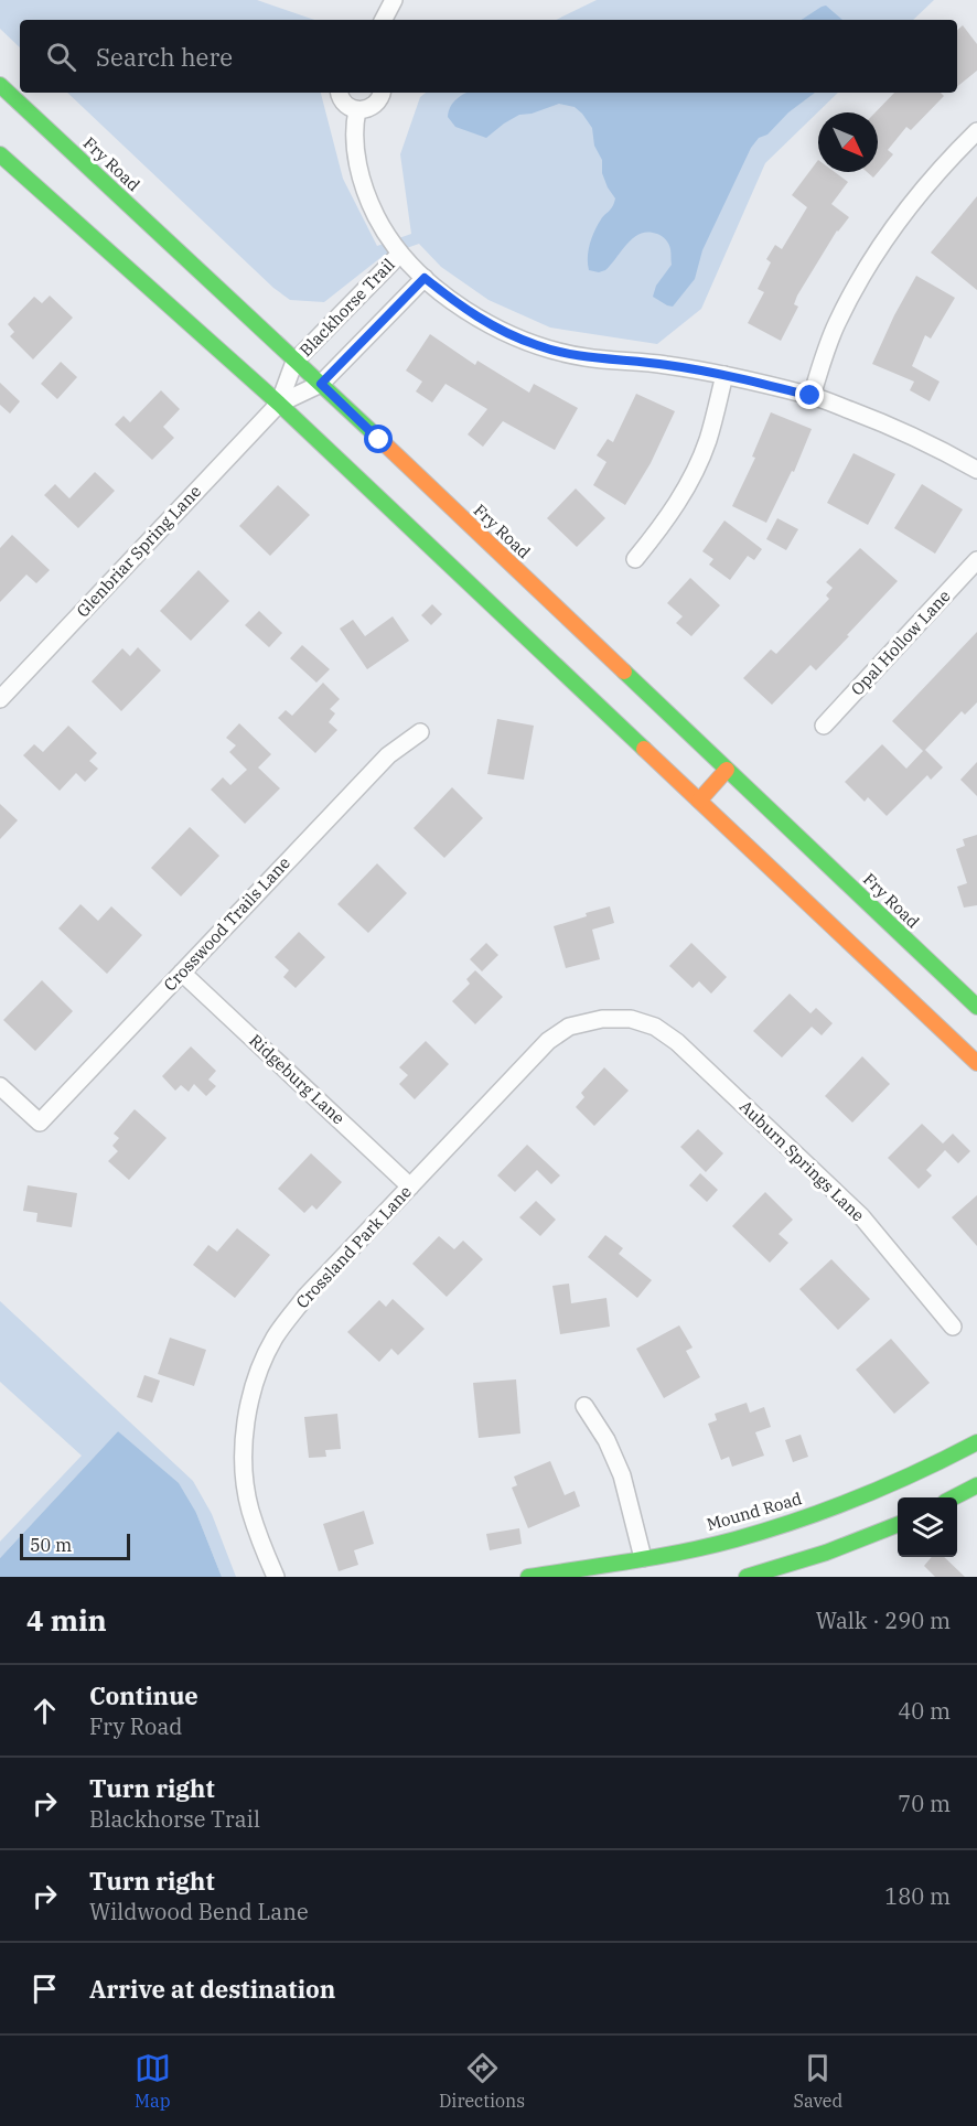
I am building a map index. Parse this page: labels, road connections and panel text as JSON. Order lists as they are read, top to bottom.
{
  "streets": {
    "main road": ["Fry Road", "Mound Road"],
    "street": [
      "Blackhorse Trail",
      "Glenbriar Spring Lane",
      "Opal Hollow Lane",
      "Crosswood Trails Lane",
      "Ridgeburg Lane",
      "Auburn Springs Lane",
      "Crossland Park Lane"
    ]
  },
  "crossings": [
    ["Fry Road", "Blackhorse Trail"],
    ["Blackhorse Trail", "Glenbriar Spring Lane"],
    ["Crosswood Trails Lane", "Ridgeburg Lane"],
    ["Ridgeburg Lane", "Crossland Park Lane"],
    ["Auburn Springs Lane", "Crossland Park Lane"]
  ],
  "scale_bar": "50 m",
  "north": "bottom right",
  "page": {
    "search": "Search here",
    "scale": "50 m",
    "heading": ["4 min", "Walk · 290 m"],
    "list": [
      ["Continue", "Fry Road", "40 m"],
      ["Turn right", "Blackhorse Trail", "70 m"],
      ["Turn right", "Wildwood Bend Lane", "180 m"],
      "Arrive at destination"
    ],
    "nav": ["Map", "Directions", "Saved"]
  }
}
